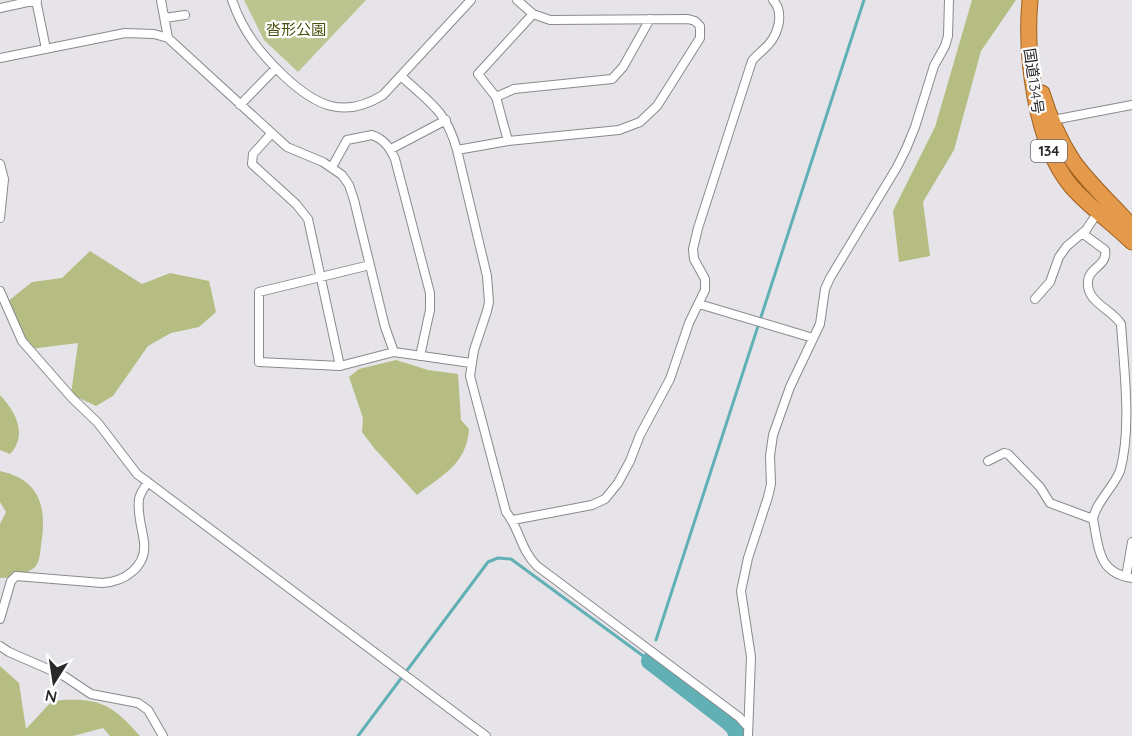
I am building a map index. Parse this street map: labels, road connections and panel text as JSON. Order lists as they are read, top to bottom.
{
  "streets": {
    "highway": ["国道134号", "134"]
  },
  "parks": ["沓形公園"],
  "north": "bottom"
}
